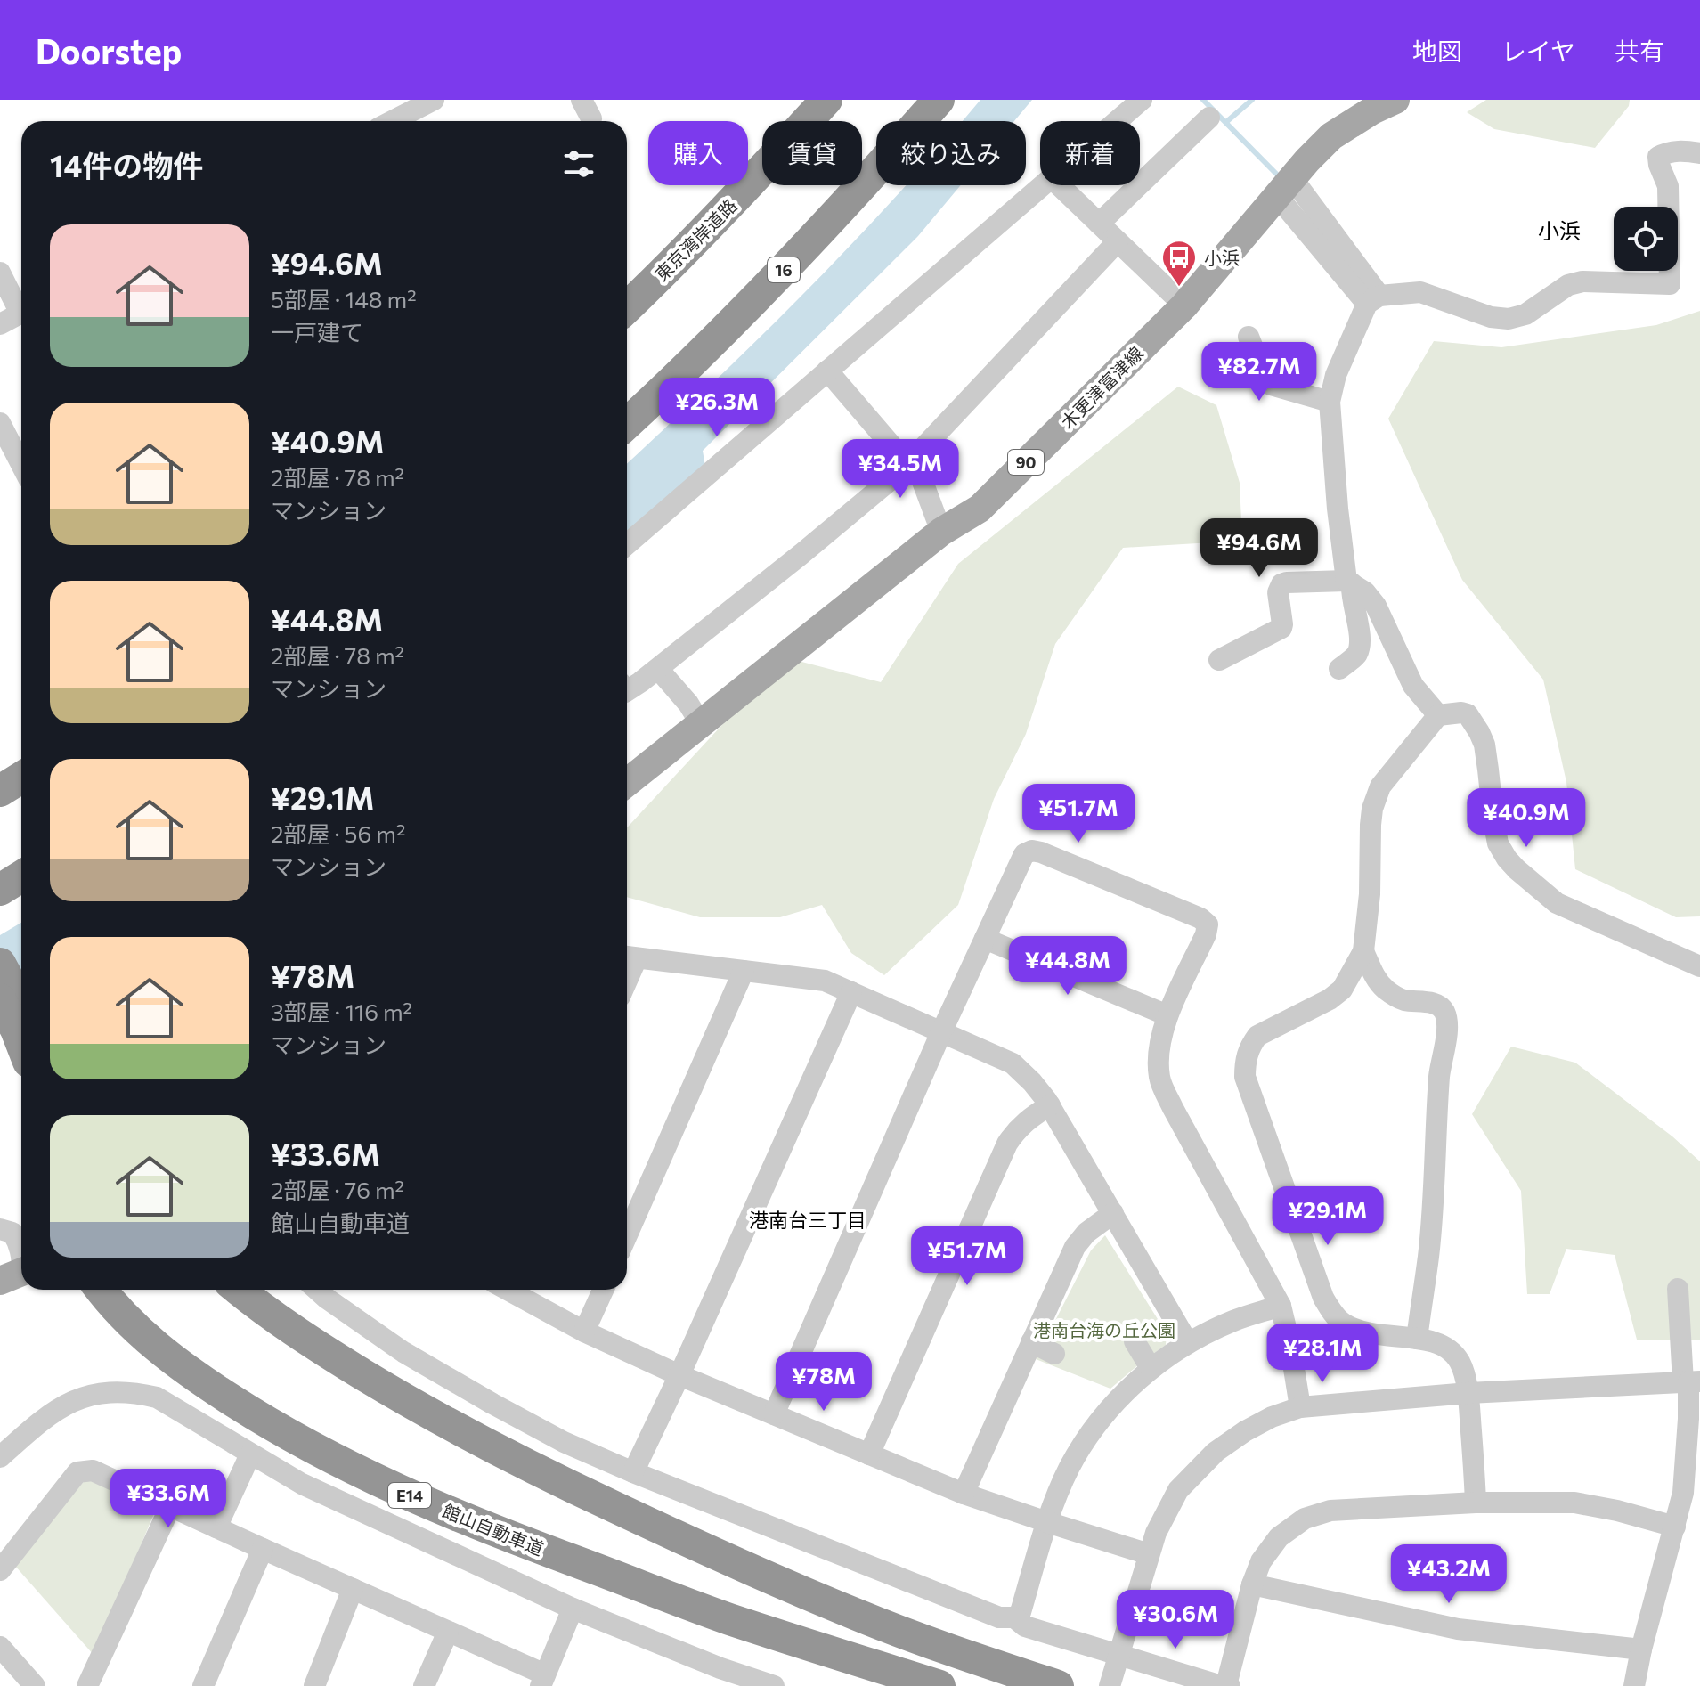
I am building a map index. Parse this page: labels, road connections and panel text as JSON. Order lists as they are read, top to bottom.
{
  "streets": {
    "highway": [
      "東京湾岸道路",
      "16",
      "E14",
      "館山自動車道"
    ],
    "main road": ["木更津富津線", "90"]
  },
  "districts": ["小浜", "港南台三丁目"],
  "parks": ["港南台海の丘公園"],
  "places": {
    "bus stop": ["小浜"]
  },
  "page": {
    "header": "Doorstep",
    "nav": ["地図", "レイヤ", "共有"],
    "chip": [
      "購入",
      "賃貸",
      "絞り込み",
      "新着"
    ],
    "heading": "14件の物件",
    "list": [
      {
        "name": "¥94.6M",
        "note": "5部屋 · 148 m² · 一戸建て"
      },
      {
        "name": "¥40.9M",
        "note": "2部屋 · 78 m² · マンション"
      },
      {
        "name": "¥44.8M",
        "note": "2部屋 · 78 m² · マンション"
      },
      {
        "name": "¥29.1M",
        "note": "2部屋 · 56 m² · マンション"
      },
      {
        "name": "¥78M",
        "note": "3部屋 · 116 m² · マンション"
      },
      {
        "name": "¥33.6M",
        "note": "2部屋 · 76 m² · 館山自動車道"
      }
    ],
    "price": [
      "¥82.7M",
      "¥26.3M",
      "¥34.5M",
      "¥94.6M",
      "¥51.7M",
      "¥40.9M",
      "¥44.8M",
      "¥29.1M",
      "¥51.7M",
      "¥28.1M",
      "¥78M",
      "¥33.6M",
      "¥43.2M",
      "¥30.6M"
    ]
  }
}
